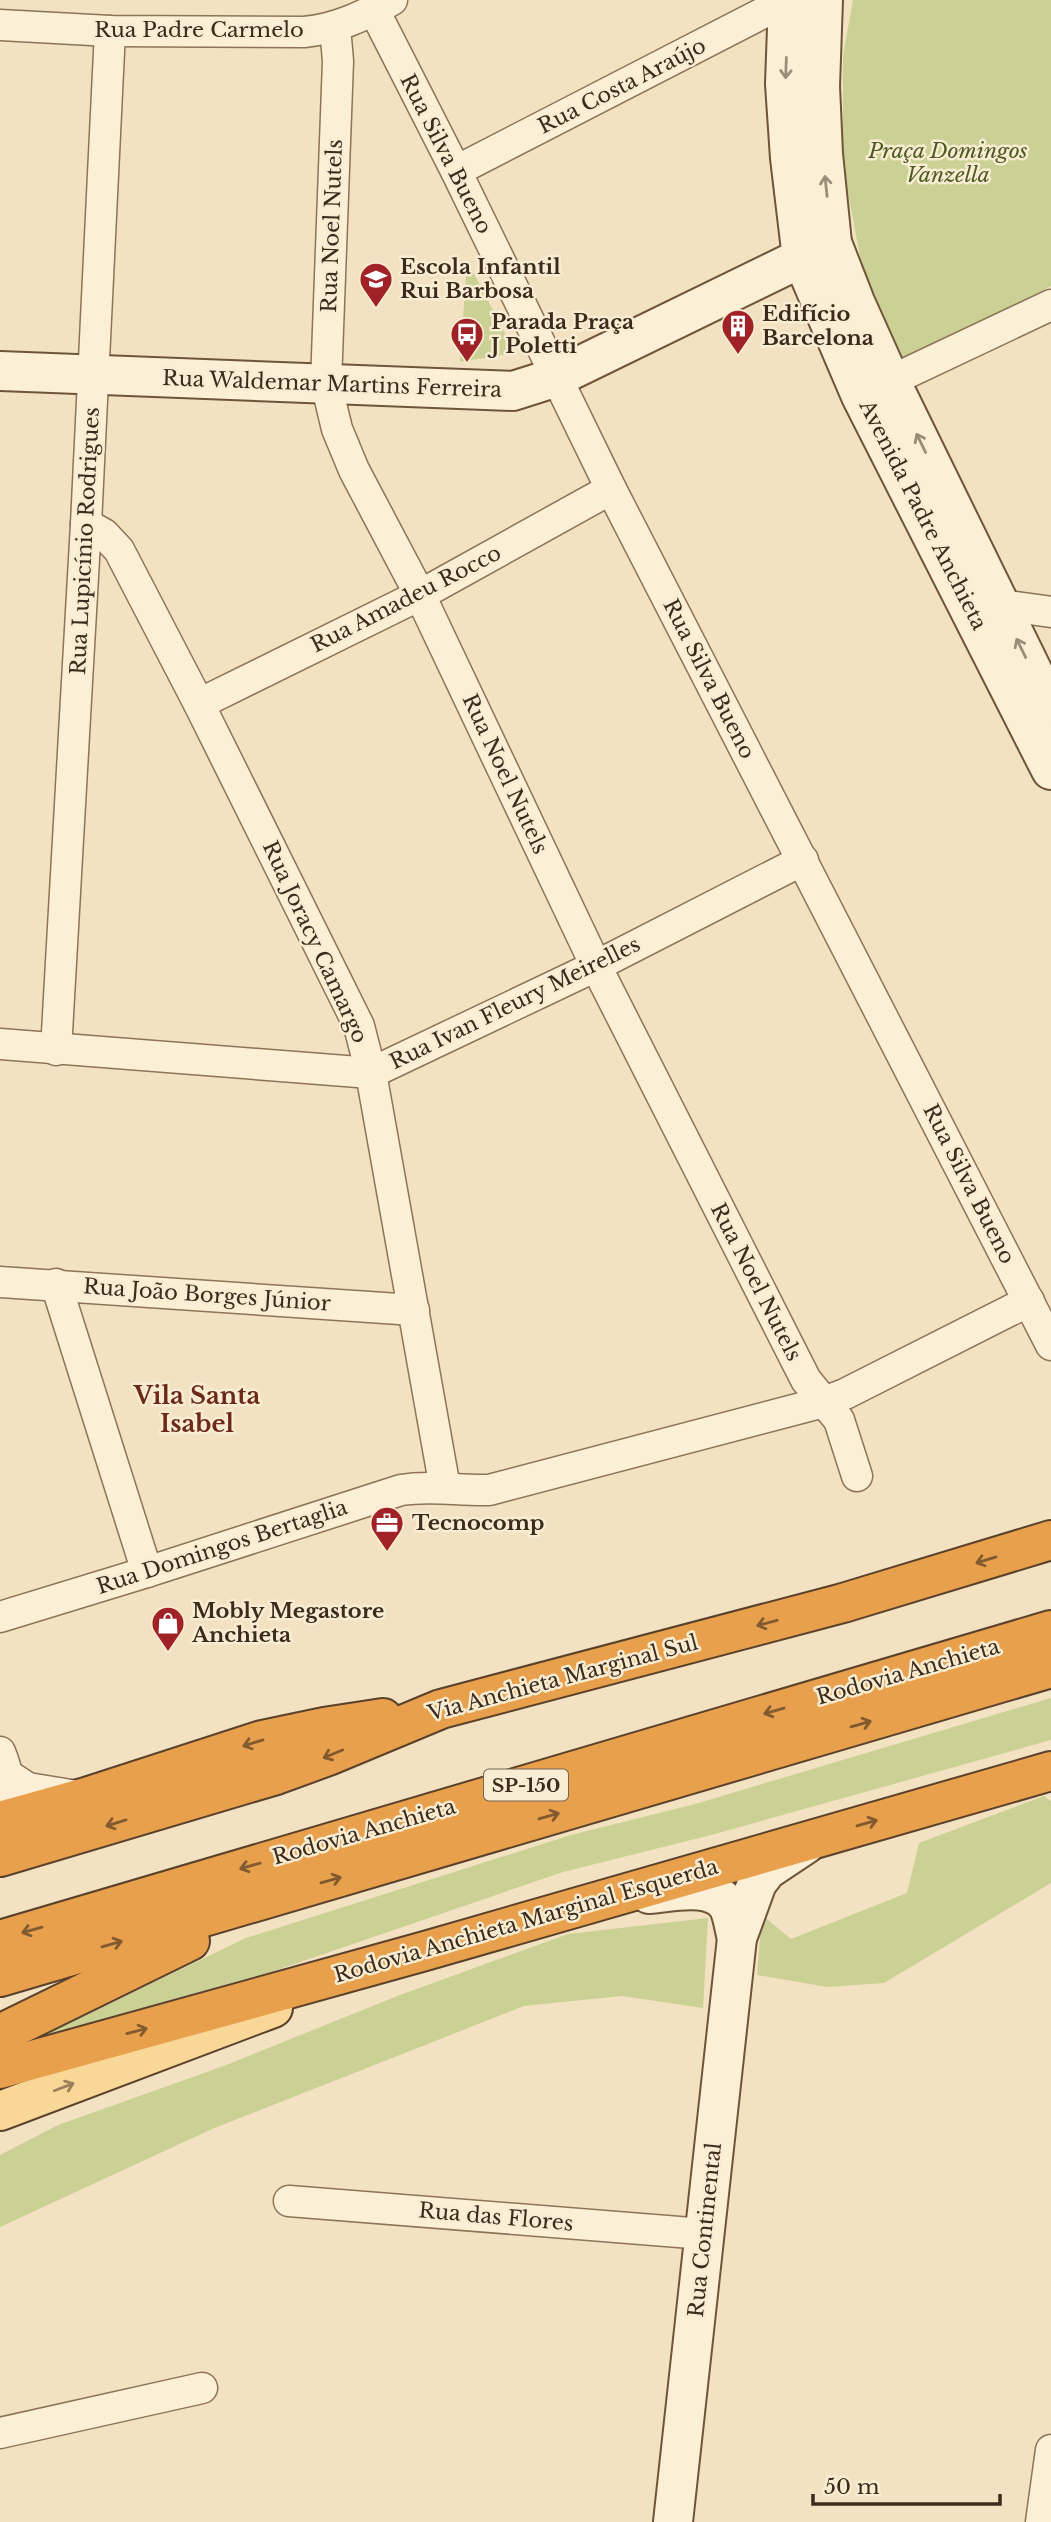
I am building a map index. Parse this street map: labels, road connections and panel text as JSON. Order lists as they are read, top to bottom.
{
  "streets": {
    "highway": [
      "Rodovia Anchieta",
      "Via Anchieta Marginal Sul",
      "SP-150",
      "Rodovia Anchieta Marginal Esquerda"
    ],
    "street": [
      "Rua Padre Carmelo",
      "Rua Costa Araújo",
      "Rua Silva Bueno",
      "Rua Noel Nutels",
      "Rua Waldemar Martins Ferreira",
      "Avenida Padre Anchieta",
      "Rua Lupicínio Rodrigues",
      "Rua Amadeu Rocco",
      "Rua Joracy Camargo",
      "Rua Ivan Fleury Meirelles",
      "Rua João Borges Júnior",
      "Rua Domingos Bertaglia",
      "Rua das Flores",
      "Rua Continental"
    ]
  },
  "crossings": [
    ["Rua Padre Carmelo", "Rua Silva Bueno"],
    ["Rua Padre Carmelo", "Rua Noel Nutels"],
    ["Rua Padre Carmelo", "Rua Lupicínio Rodrigues"],
    ["Rua Costa Araújo", "Rua Silva Bueno"],
    ["Rua Costa Araújo", "Avenida Padre Anchieta"],
    ["Rua Silva Bueno", "Rua Waldemar Martins Ferreira"],
    ["Rua Silva Bueno", "Rua Amadeu Rocco"],
    ["Rua Silva Bueno", "Rua Ivan Fleury Meirelles"],
    ["Rua Silva Bueno", "Rua Domingos Bertaglia"],
    ["Rua Noel Nutels", "Rua Waldemar Martins Ferreira"],
    ["Rua Noel Nutels", "Rua Amadeu Rocco"],
    ["Rua Noel Nutels", "Rua Ivan Fleury Meirelles"],
    ["Rua Noel Nutels", "Rua Domingos Bertaglia"],
    ["Rua Waldemar Martins Ferreira", "Avenida Padre Anchieta"],
    ["Rua Waldemar Martins Ferreira", "Rua Lupicínio Rodrigues"],
    ["Rua Lupicínio Rodrigues", "Rua Joracy Camargo"],
    ["Rua Lupicínio Rodrigues", "Rua Ivan Fleury Meirelles"],
    ["Rua Amadeu Rocco", "Rua Joracy Camargo"],
    ["Rua Joracy Camargo", "Rua Ivan Fleury Meirelles"],
    ["Rua Joracy Camargo", "Rua João Borges Júnior"],
    ["Rua Joracy Camargo", "Rua Domingos Bertaglia"],
    ["Rodovia Anchieta Marginal Esquerda", "Rua Continental"],
    ["Rua das Flores", "Rua Continental"]
  ],
  "districts": ["Vila Santa Isabel"],
  "parks": ["Praça Domingos Vanzella"],
  "places": {
    "school or university": ["Escola Infantil Rui Barbosa"],
    "building": ["Edifício Barcelona"],
    "bus stop": ["Parada Praça J Poletti"],
    "office": ["Tecnocomp"],
    "shop": ["Mobly Megastore Anchieta"]
  },
  "scale_bar": "50 m"
}
